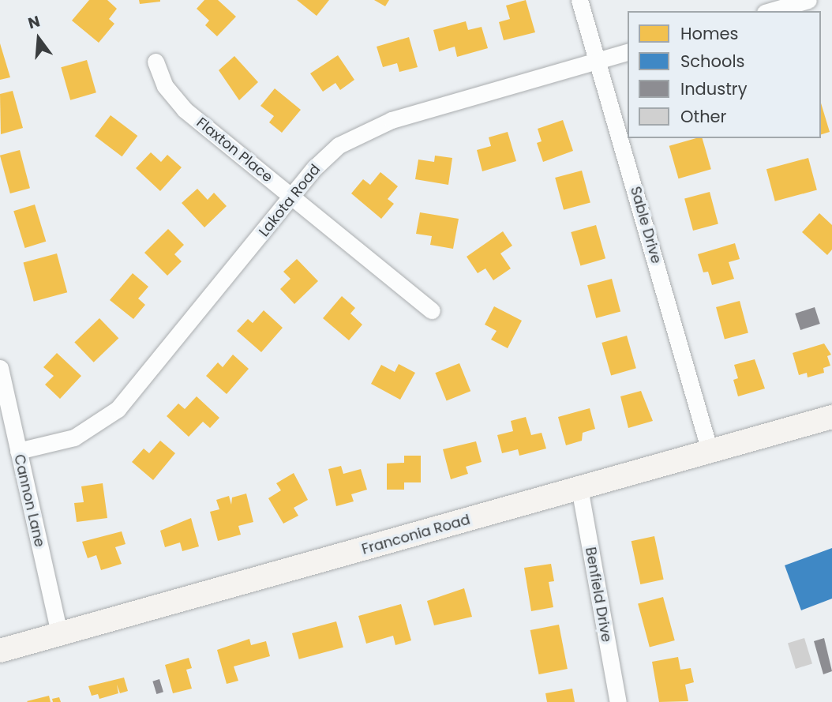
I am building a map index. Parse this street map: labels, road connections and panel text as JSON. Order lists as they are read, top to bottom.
{
  "streets": {
    "main road": ["Franconia Road"],
    "street": [
      "Flaxton Place",
      "Lakota Road",
      "Sable Drive",
      "Cannon Lane",
      "Benfield Drive"
    ]
  },
  "crossings": [
    ["Flaxton Place", "Lakota Road"],
    ["Lakota Road", "Sable Drive"],
    ["Lakota Road", "Cannon Lane"],
    ["Sable Drive", "Franconia Road"],
    ["Cannon Lane", "Franconia Road"],
    ["Franconia Road", "Benfield Drive"]
  ],
  "legend": [
    "Homes",
    "Schools",
    "Industry",
    "Other"
  ],
  "north": "top"
}
